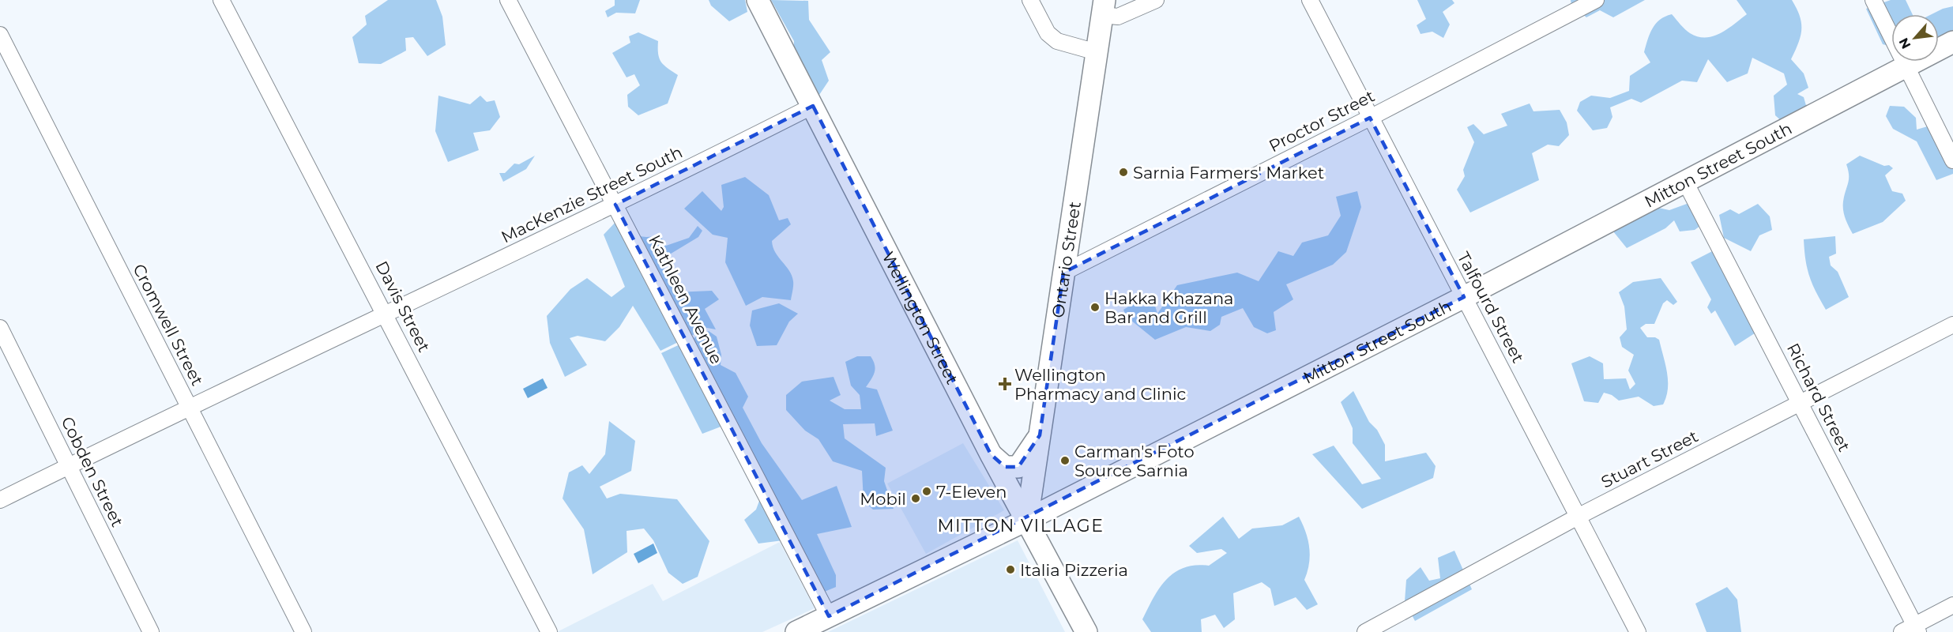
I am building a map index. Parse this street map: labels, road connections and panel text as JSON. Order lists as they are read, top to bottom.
{
  "streets": {
    "street": [
      "Proctor Street",
      "Mitton Street South",
      "MacKenzie Street South",
      "Ontario Street",
      "Kathleen Avenue",
      "Davis Street",
      "Talfourd Street",
      "Wellington Street",
      "Cromwell Street",
      "Richard Street",
      "Stuart Street",
      "Cobden Street"
    ]
  },
  "crossings": [
    ["Proctor Street", "Ontario Street"],
    ["Proctor Street", "Talfourd Street"],
    ["Mitton Street South", "Ontario Street"],
    ["Mitton Street South", "Kathleen Avenue"],
    ["Mitton Street South", "Talfourd Street"],
    ["Mitton Street South", "Wellington Street"],
    ["Mitton Street South", "Richard Street"],
    ["MacKenzie Street South", "Kathleen Avenue"],
    ["MacKenzie Street South", "Davis Street"],
    ["MacKenzie Street South", "Wellington Street"],
    ["MacKenzie Street South", "Cromwell Street"],
    ["MacKenzie Street South", "Cobden Street"],
    ["Ontario Street", "Wellington Street"],
    ["Talfourd Street", "Stuart Street"],
    ["Richard Street", "Stuart Street"]
  ],
  "districts": ["MITTON VILLAGE"],
  "places": {
    "other": [
      "Sarnia Farmers' Market",
      "Hakka Khazana Bar and Grill",
      "Carman's Foto Source Sarnia",
      "7-Eleven",
      "Mobil",
      "Italia Pizzeria"
    ],
    "health": ["Wellington Pharmacy and Clinic"]
  },
  "north": "bottom left"
}
